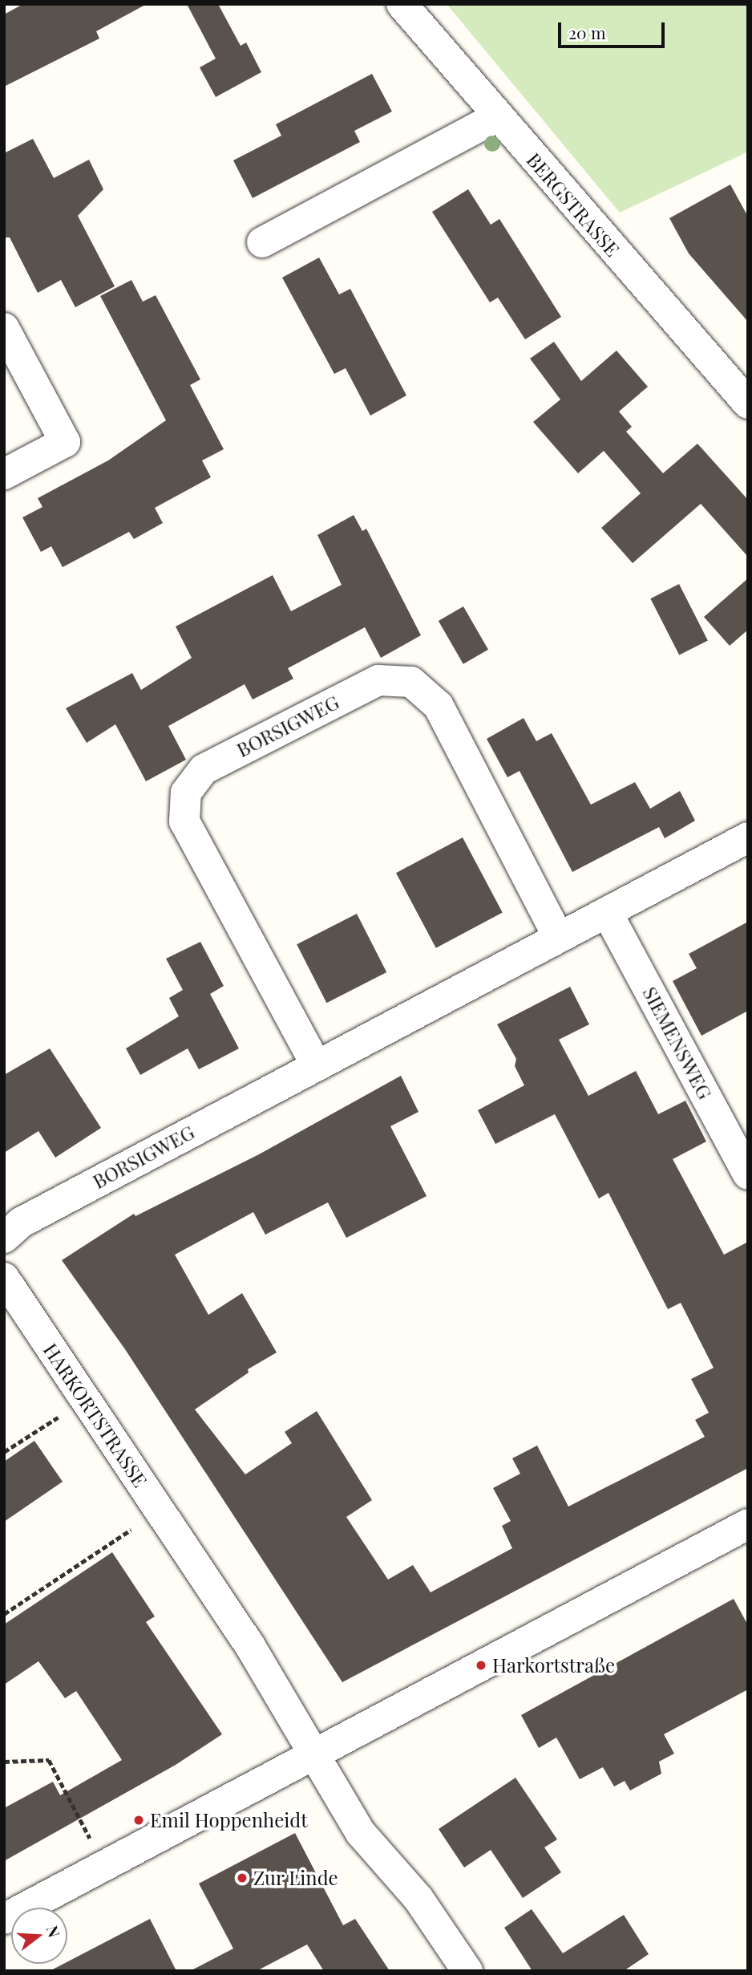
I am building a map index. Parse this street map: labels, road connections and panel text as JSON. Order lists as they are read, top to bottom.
{
  "streets": {
    "street": [
      "BERGSTRASSE",
      "BORSIGWEG",
      "SIEMENSWEG",
      "HARKORTSTRASSE"
    ]
  },
  "crossings": [
    ["BORSIGWEG", "SIEMENSWEG"]
  ],
  "places": ["Harkortstraße", "Emil Hoppenheidt", "Zur Linde"],
  "scale_bar": "20 m",
  "north": "right"
}
